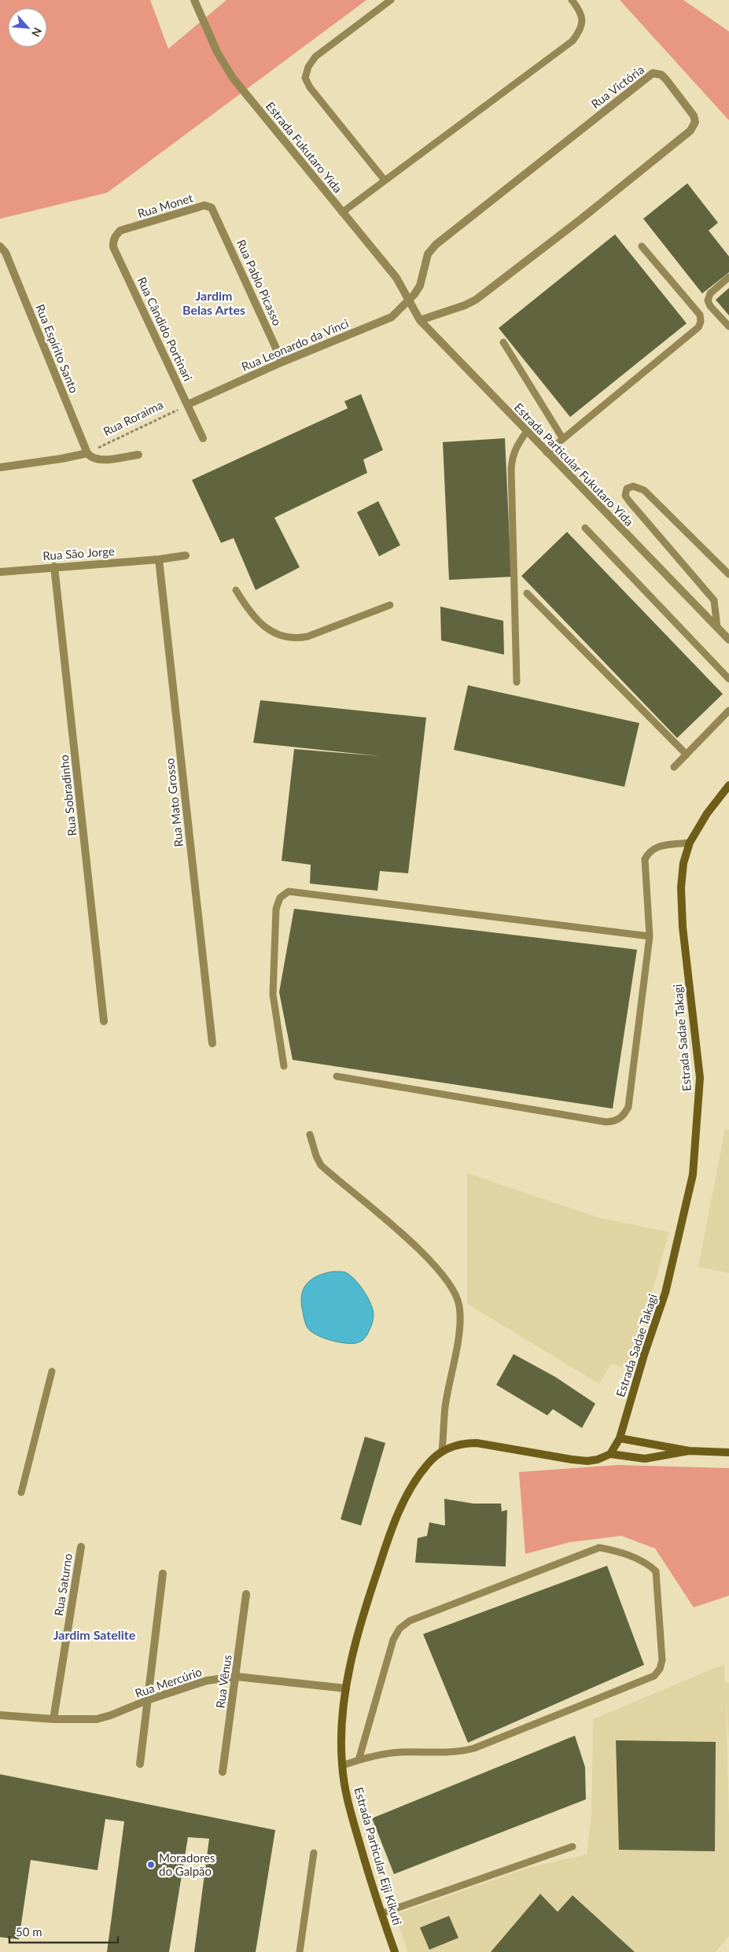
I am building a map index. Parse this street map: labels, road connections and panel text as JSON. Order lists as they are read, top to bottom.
{
  "streets": {
    "street": [
      "Rua Victória",
      "Estrada Fukutaro Yida",
      "Rua Monet",
      "Rua Pablo Picasso",
      "Rua Cândido Portinari",
      "Rua Leonardo da Vinci",
      "Rua Espírito Santo",
      "Estrada Particular Fukutaro Yida",
      "Rua São Jorge",
      "Rua Sobradinho",
      "Rua Mato Grosso",
      "Estrada Sadae Takagi",
      "Rua Saturno",
      "Rua Vênus",
      "Rua Mercúrio",
      "Estrada Particular Eiji Kikuti"
    ],
    "path": ["Rua Roraima"]
  },
  "crossings": [
    ["Rua Victória", "Estrada Fukutaro Yida"],
    ["Rua Victória", "Rua Leonardo da Vinci"],
    ["Rua Victória", "Estrada Particular Fukutaro Yida"],
    ["Estrada Fukutaro Yida", "Rua Leonardo da Vinci"],
    ["Estrada Fukutaro Yida", "Estrada Particular Fukutaro Yida"],
    ["Rua Monet", "Rua Pablo Picasso"],
    ["Rua Monet", "Rua Cândido Portinari"],
    ["Rua Pablo Picasso", "Rua Leonardo da Vinci"],
    ["Rua Cândido Portinari", "Rua Leonardo da Vinci"],
    ["Rua Cândido Portinari", "Rua Roraima"],
    ["Rua Leonardo da Vinci", "Rua Roraima"],
    ["Rua Leonardo da Vinci", "Estrada Particular Fukutaro Yida"],
    ["Rua Espírito Santo", "Rua Roraima"],
    ["Rua São Jorge", "Rua Sobradinho"],
    ["Rua São Jorge", "Rua Mato Grosso"],
    ["Estrada Sadae Takagi", "Estrada Particular Eiji Kikuti"],
    ["Rua Saturno", "Rua Mercúrio"],
    ["Rua Vênus", "Rua Mercúrio"],
    ["Rua Mercúrio", "Estrada Particular Eiji Kikuti"]
  ],
  "districts": ["Jardim Belas Artes", "Jardim Satelite"],
  "places": ["Moradores do Galpão"],
  "scale_bar": "50 m",
  "north": "bottom right"
}
